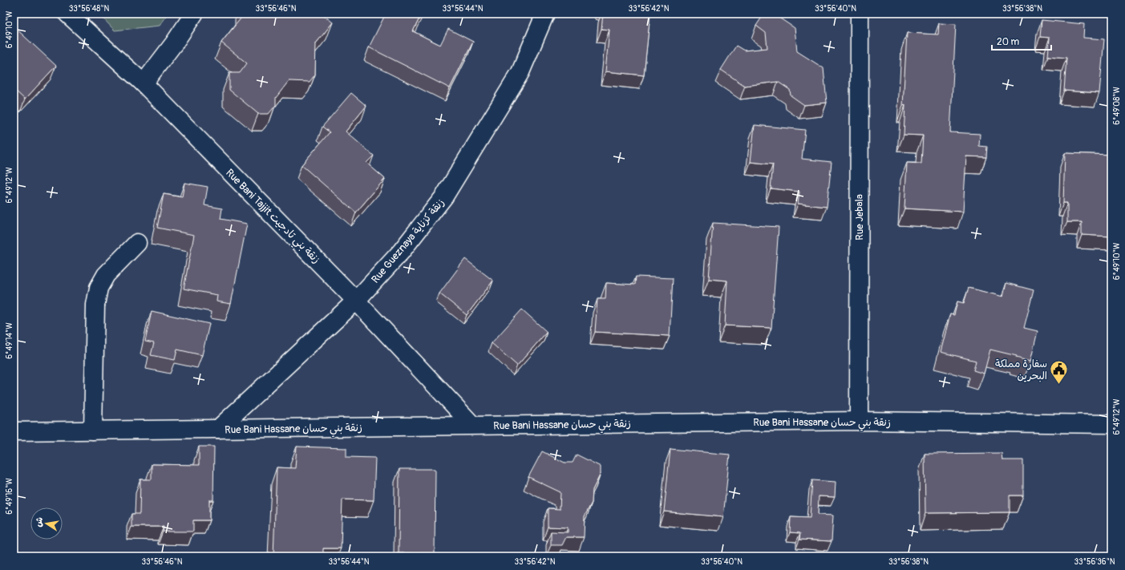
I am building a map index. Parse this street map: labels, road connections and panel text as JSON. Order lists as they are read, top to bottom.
{
  "streets": {
    "street": [
      "Rue Bani Tajjit زنقة بني تادجيت",
      "Rue Jebala",
      "Rue Gueznaya زنقة كزناية",
      "Rue Bani Hassane زنقة بني حسان"
    ]
  },
  "crossings": [
    ["Rue Bani Tajjit زنقة بني تادجيت", "Rue Gueznaya زنقة كزناية"],
    ["Rue Bani Tajjit زنقة بني تادجيت", "Rue Bani Hassane زنقة بني حسان"],
    ["Rue Jebala", "Rue Bani Hassane زنقة بني حسان"],
    ["Rue Gueznaya زنقة كزناية", "Rue Bani Hassane زنقة بني حسان"]
  ],
  "places": {
    "public building": ["سفارة مملكة البحرين"]
  },
  "scale_bar": "20 m",
  "north": "left",
  "coordinates": [
    "33°56'48\"N",
    "33°56'46\"N",
    "33°56'44\"N",
    "33°56'42\"N",
    "33°56'40\"N",
    "33°56'38\"N",
    "6°49'10\"W",
    "6°49'08\"W",
    "6°49'12\"W",
    "6°49'14\"W",
    "6°49'16\"W",
    "33°56'36\"N"
  ]
}
